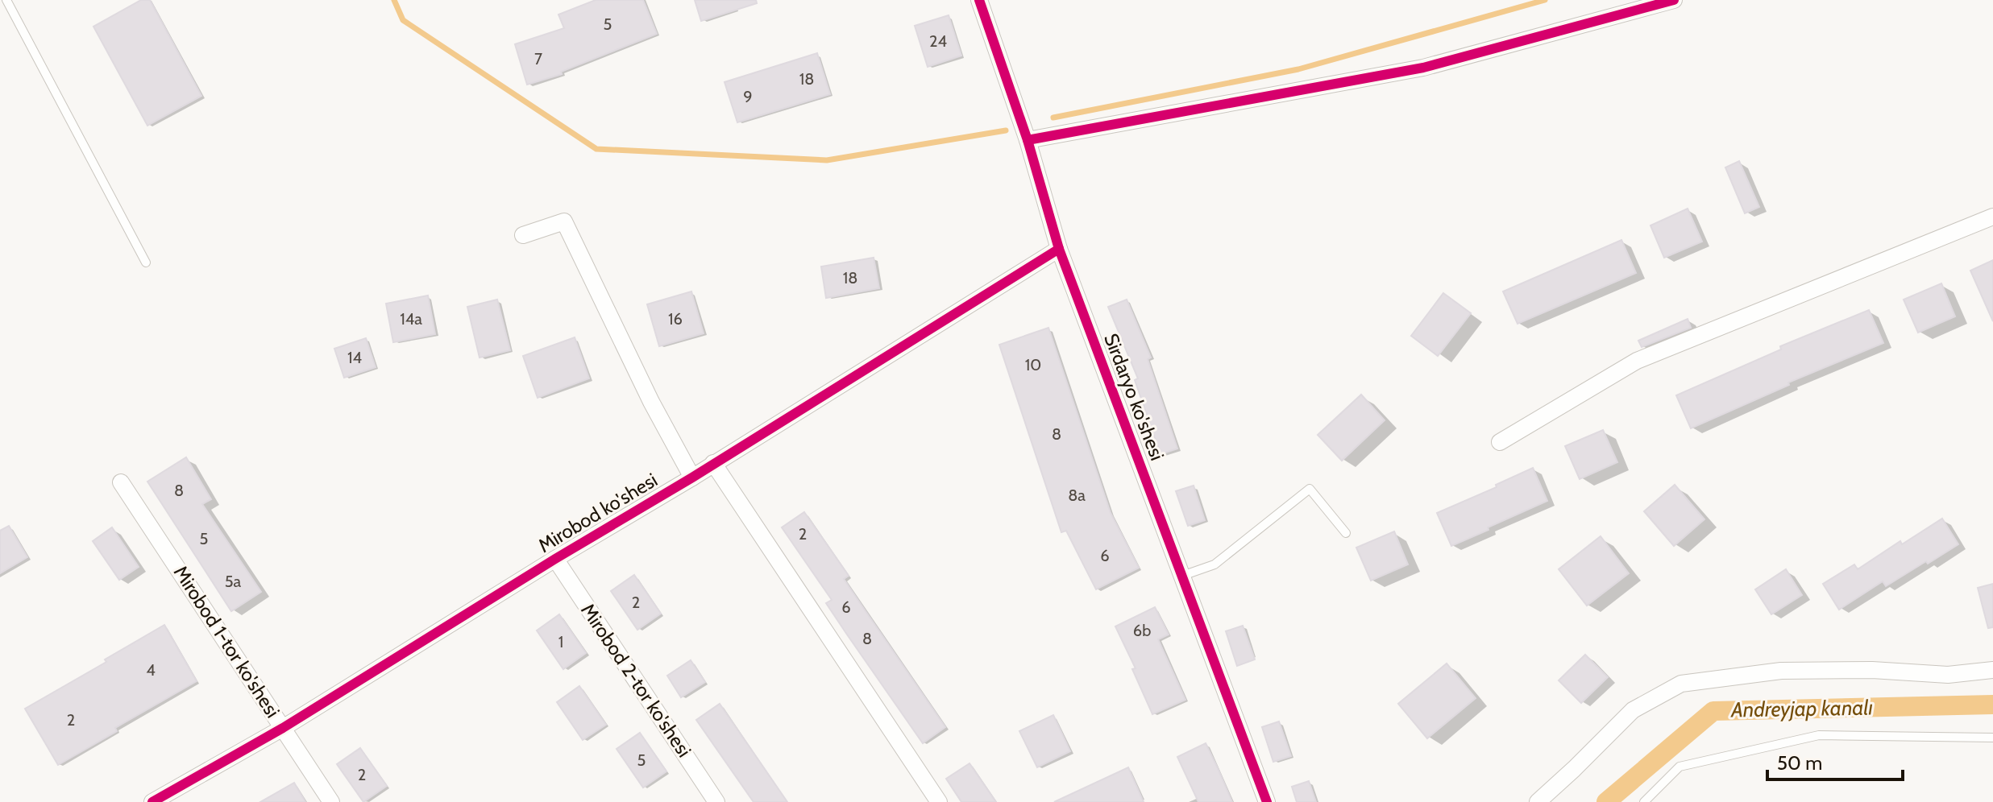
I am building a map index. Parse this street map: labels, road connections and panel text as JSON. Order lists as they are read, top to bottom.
{
  "streets": {
    "street": [
      "Sirdaryo ko'shesi",
      "Mirobod ko'shesi",
      "Mirobod 1-tor ko'shesi",
      "Mirobod 2-tor ko'shesi"
    ]
  },
  "crossings": [
    ["Sirdaryo ko'shesi", "Mirobod ko'shesi"],
    ["Mirobod ko'shesi", "Mirobod 1-tor ko'shesi"],
    ["Mirobod ko'shesi", "Mirobod 2-tor ko'shesi"]
  ],
  "water": ["Andreyjap kanalı"],
  "house_numbers": [
    "5",
    "24",
    "7",
    "18",
    "9",
    "18",
    "14a",
    "16",
    "14",
    "10",
    "8",
    "8",
    "8a",
    "2",
    "5",
    "6",
    "5a",
    "2",
    "6",
    "6b",
    "8",
    "1",
    "4",
    "2",
    "5",
    "2"
  ],
  "scale_bar": "50 m"
}
